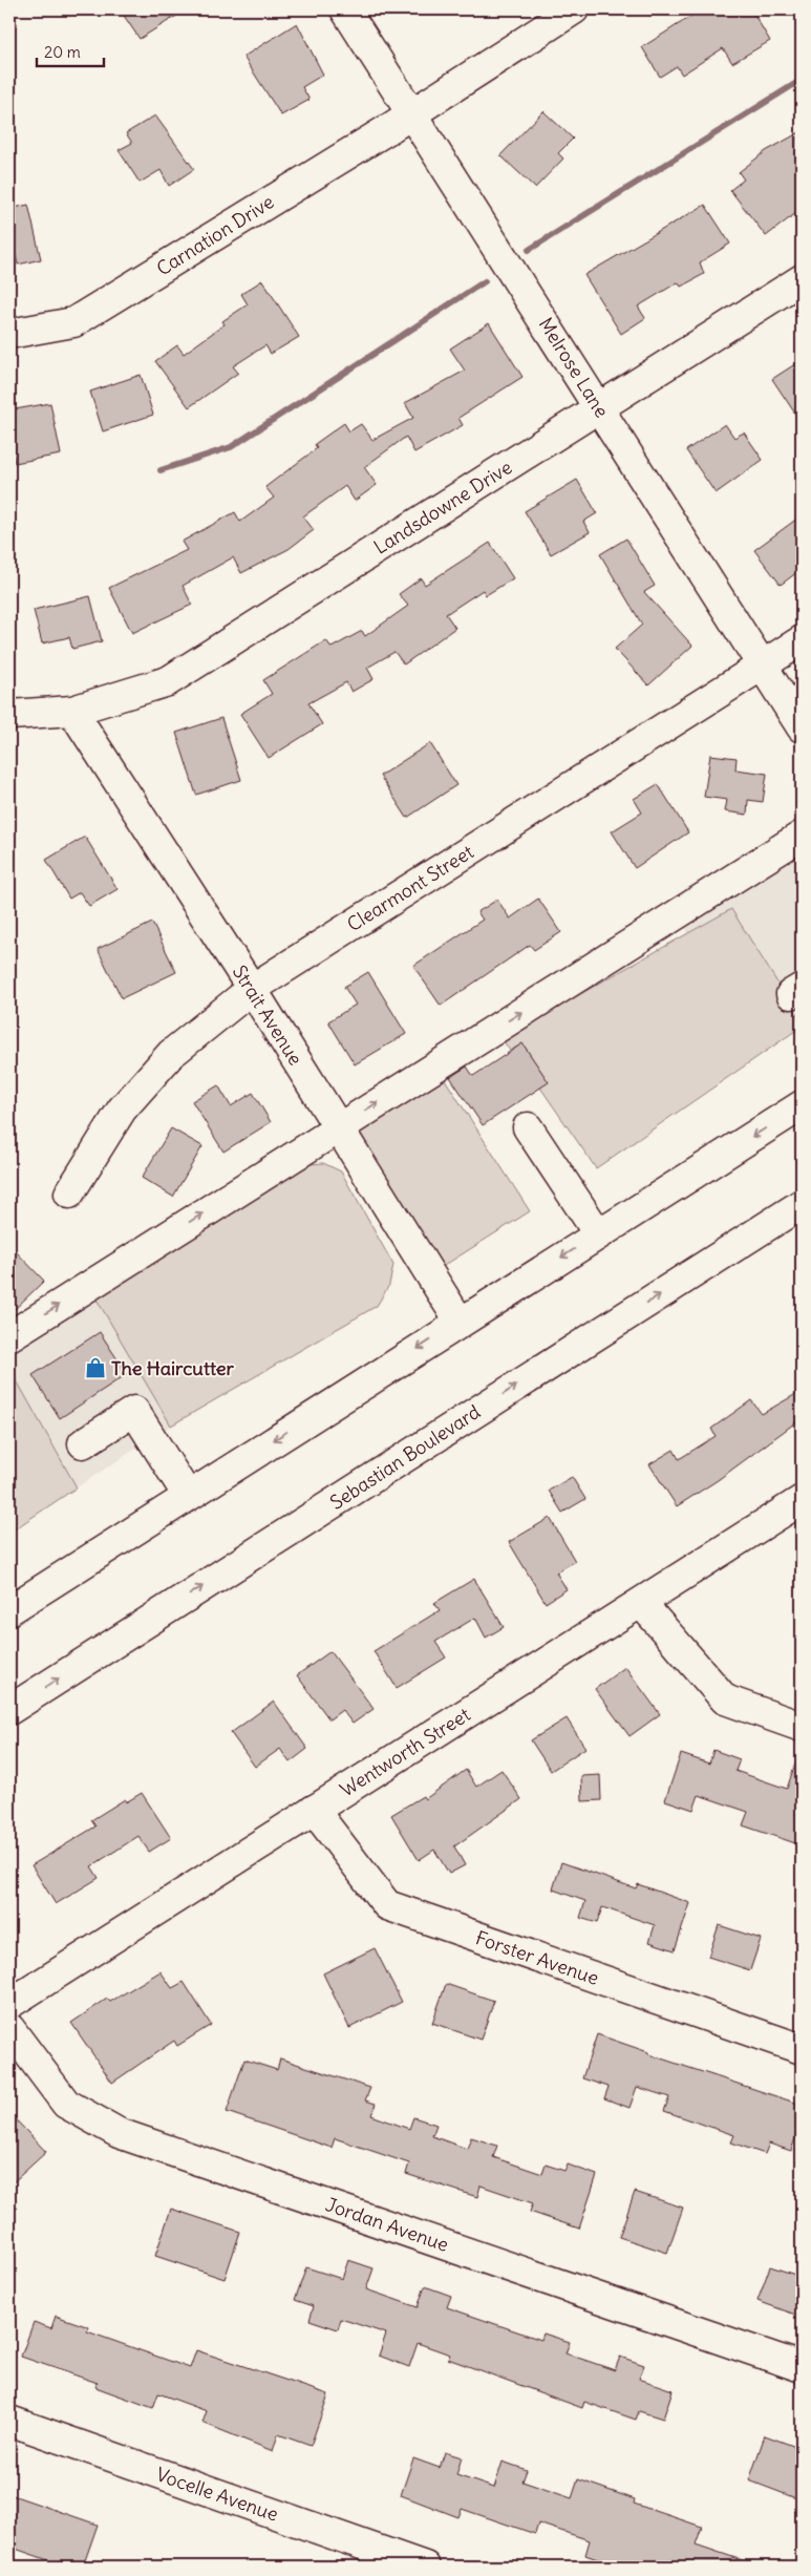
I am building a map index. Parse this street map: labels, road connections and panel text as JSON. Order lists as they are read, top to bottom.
{
  "streets": {
    "street": [
      "Carnation Drive",
      "Melrose Lane",
      "Landsdowne Drive",
      "Clearmont Street",
      "Strait Avenue",
      "Sebastian Boulevard",
      "Wentworth Street",
      "Forster Avenue",
      "Jordan Avenue",
      "Vocelle Avenue"
    ]
  },
  "crossings": [
    ["Carnation Drive", "Melrose Lane"],
    ["Melrose Lane", "Landsdowne Drive"],
    ["Melrose Lane", "Clearmont Street"],
    ["Landsdowne Drive", "Strait Avenue"],
    ["Clearmont Street", "Strait Avenue"],
    ["Wentworth Street", "Forster Avenue"]
  ],
  "places": {
    "shop": ["The Haircutter"]
  },
  "scale_bar": "20 m"
}
